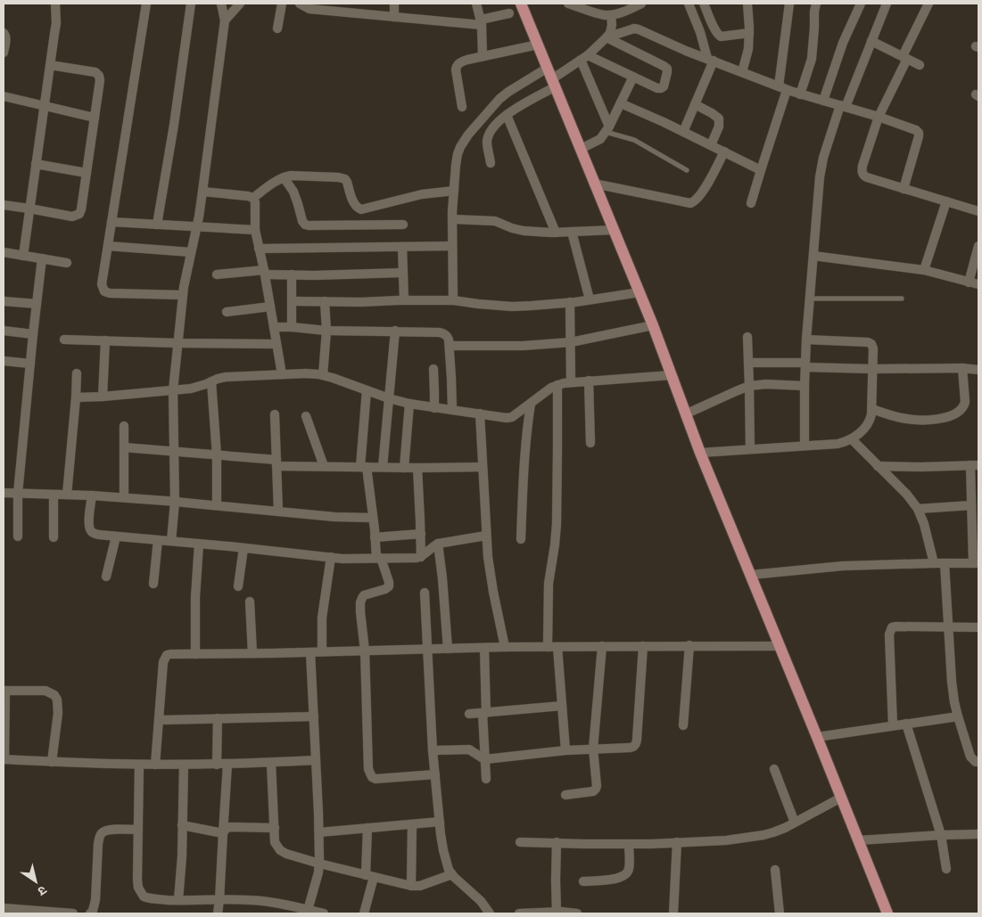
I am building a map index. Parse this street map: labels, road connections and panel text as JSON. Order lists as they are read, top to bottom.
{
  "north": "bottom right"
}
